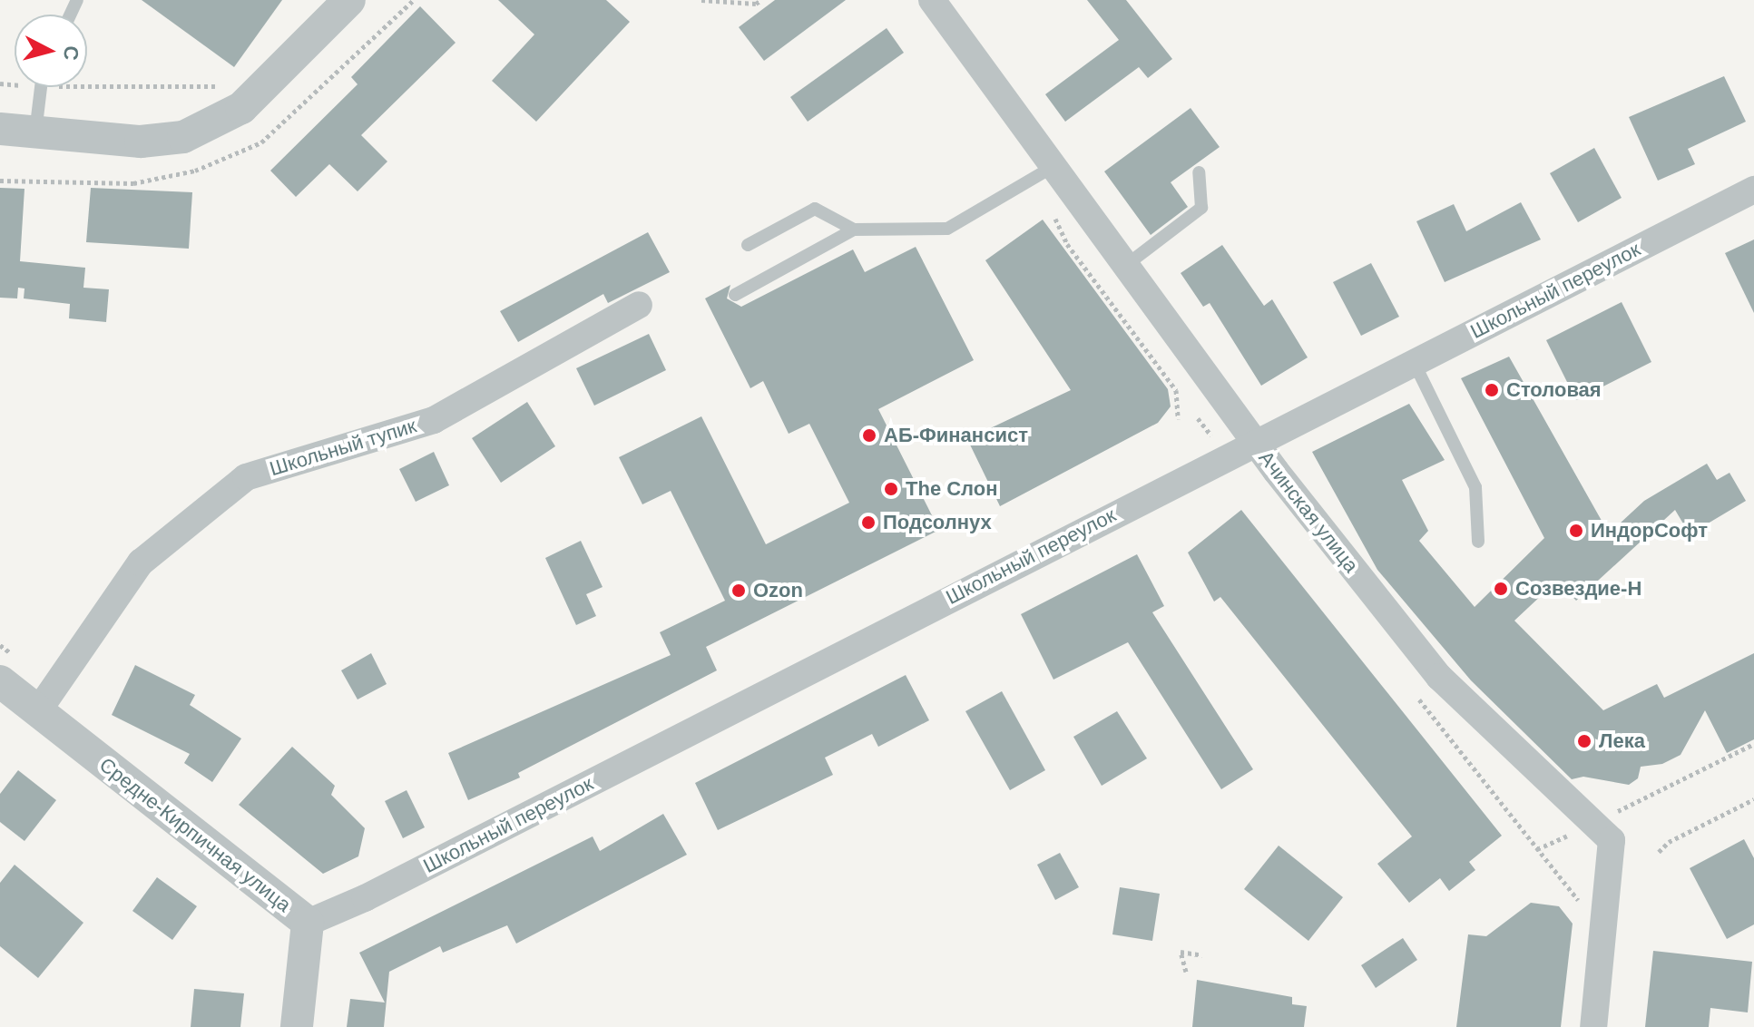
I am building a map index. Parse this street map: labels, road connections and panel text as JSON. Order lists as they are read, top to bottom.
{
  "streets": {
    "street": [
      "Школьный переулок",
      "Школьный тупик",
      "Ачинская улица",
      "Средне-Кирпичная улица"
    ]
  },
  "crossings": [
    ["Школьный переулок", "Ачинская улица"],
    ["Школьный переулок", "Средне-Кирпичная улица"],
    ["Школьный тупик", "Средне-Кирпичная улица"]
  ],
  "places": [
    "Столовая",
    "АБ-Финансист",
    "The Слон",
    "Подсолнух",
    "ИндорСофт",
    "Созвездие-Н",
    "Ozon",
    "Лека"
  ],
  "north": "right"
}
